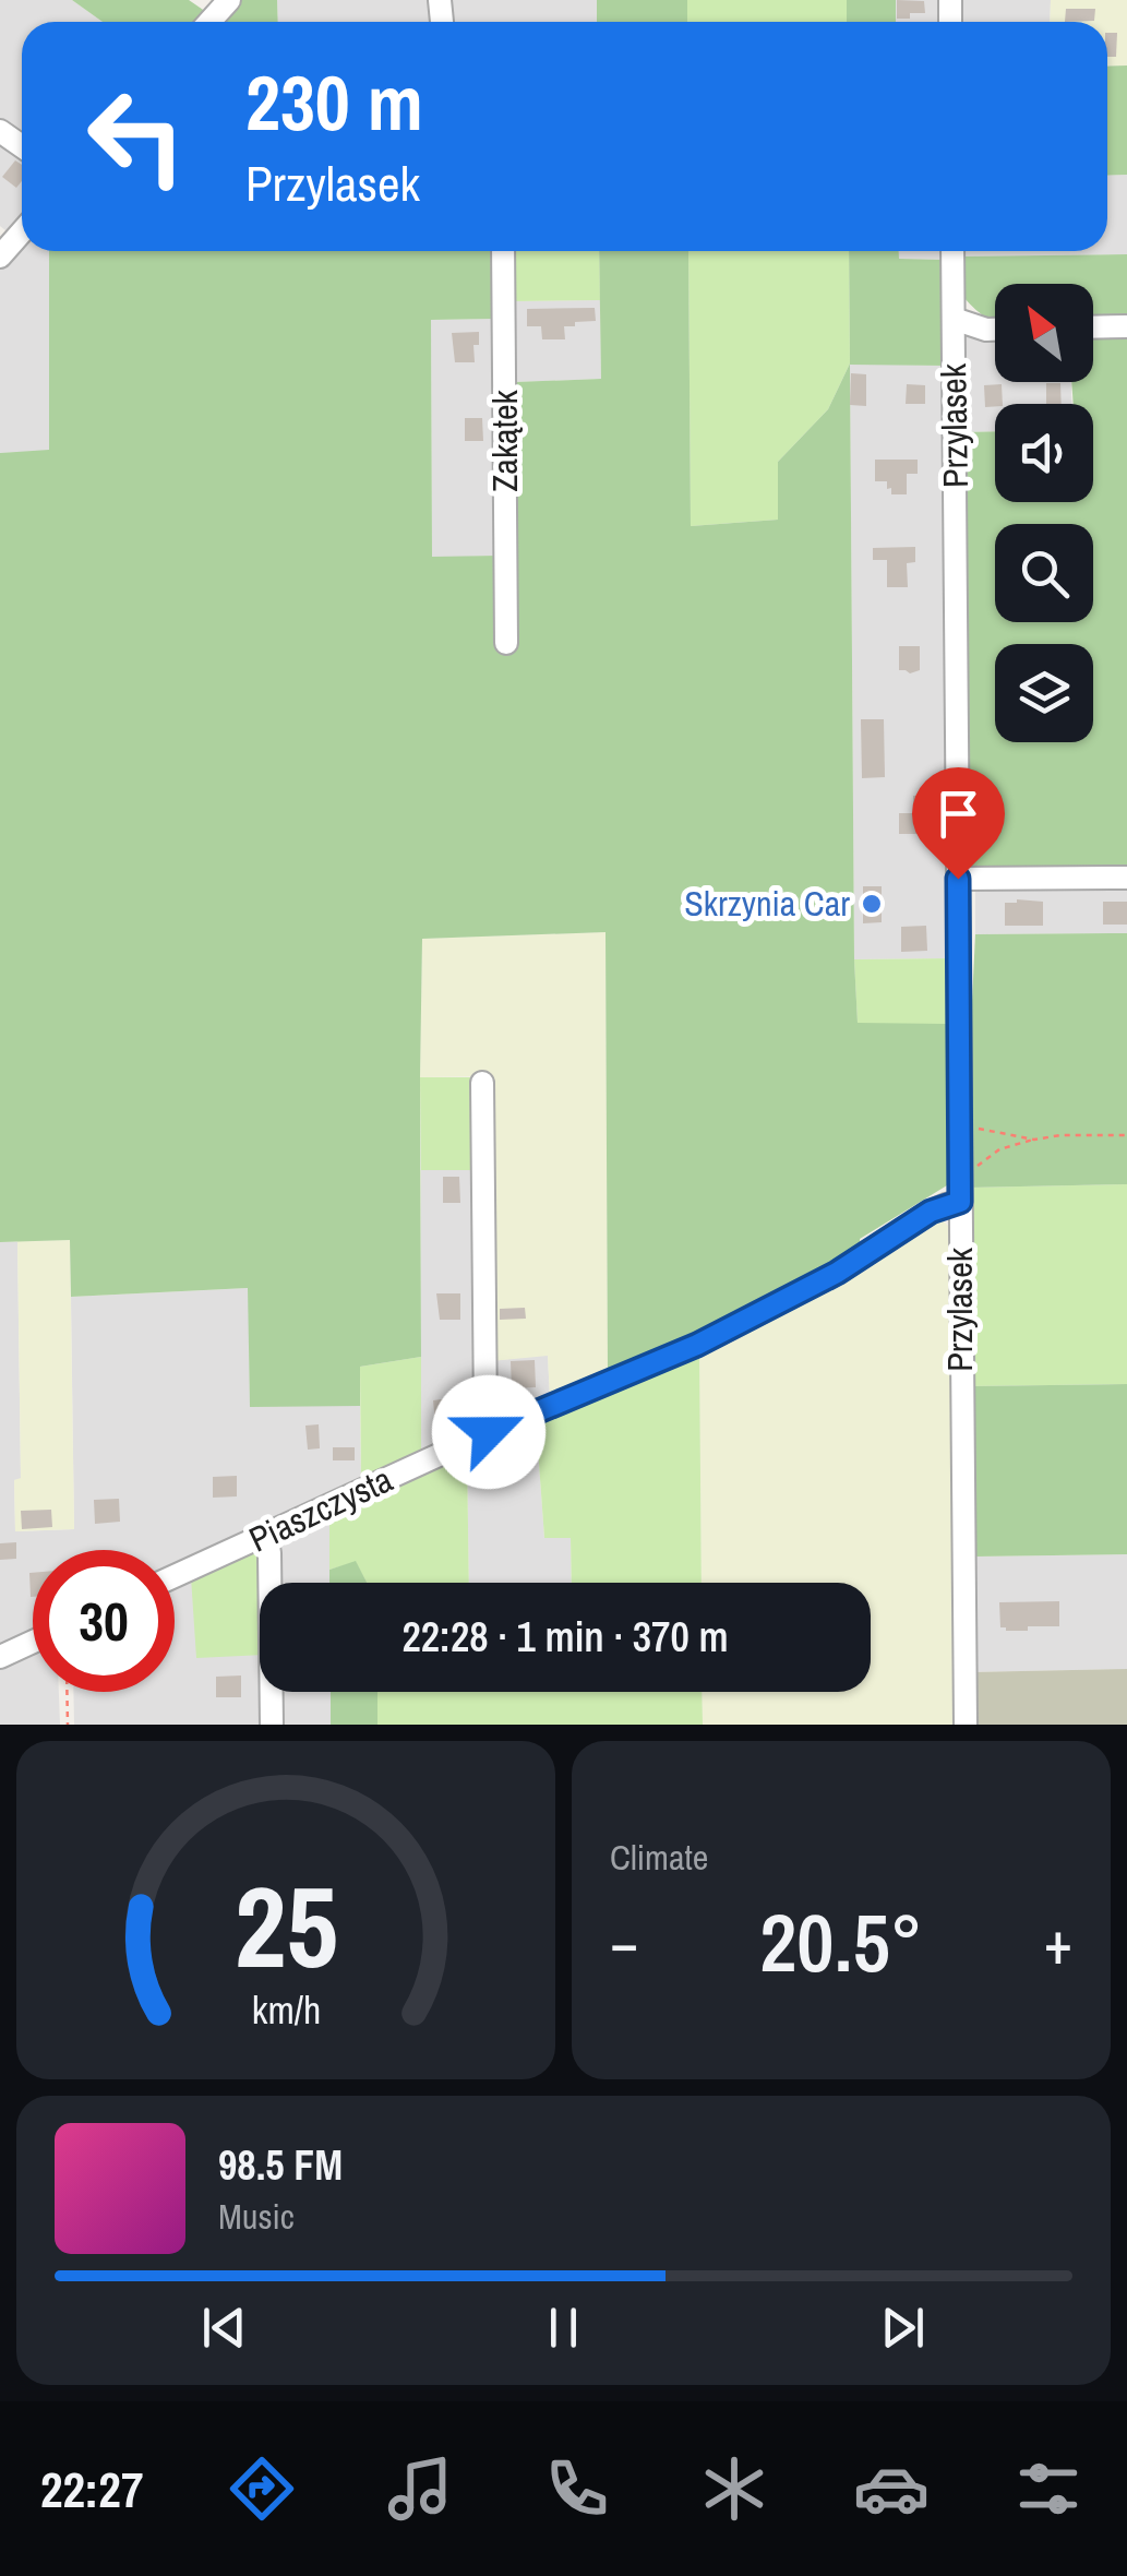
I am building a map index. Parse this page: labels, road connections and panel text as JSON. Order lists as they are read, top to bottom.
{
  "streets": {
    "street": ["Przylasek", "Zakątek", "Piaszczysta"]
  },
  "crossings": [
    ["Przylasek", "Piaszczysta"]
  ],
  "places": ["Skrzynia Car"],
  "north": "top left",
  "page": {
    "turn": ["230 m", "Przylasek"],
    "limit": "30",
    "trip": "22:28 · 1 min · 370 m",
    "tile": "Climate",
    "heat": ["−", "20.5°", "+"],
    "song": ["98.5 FM", "Music"],
    "tabs": "22:27",
    "gauge": ["25", "km/h"]
  }
}
